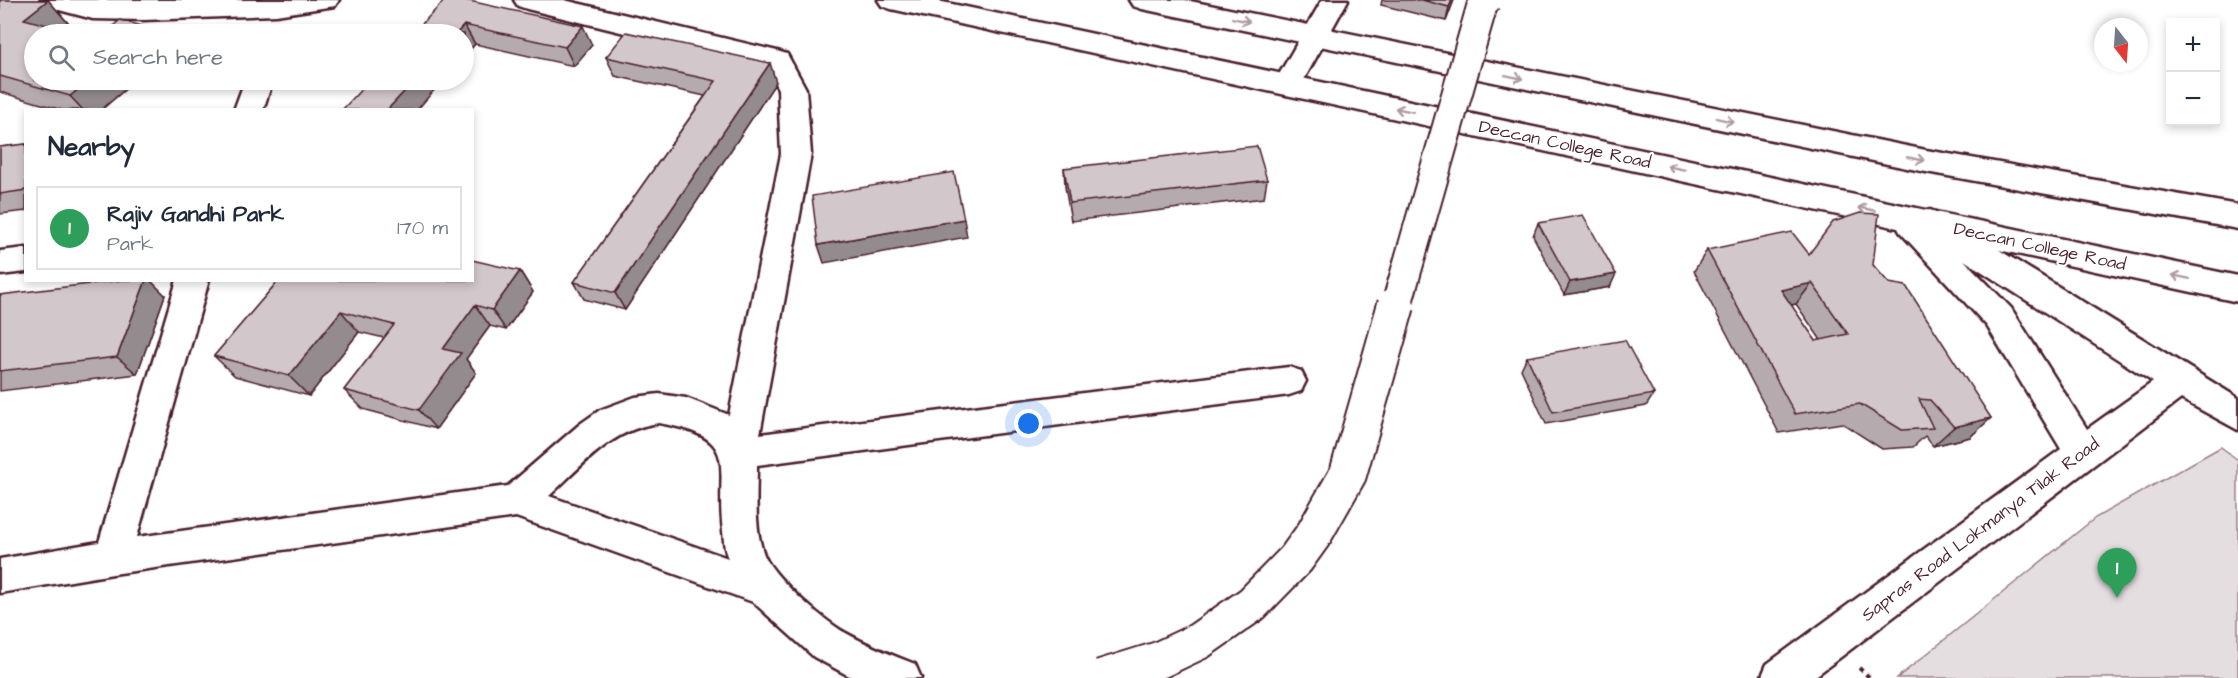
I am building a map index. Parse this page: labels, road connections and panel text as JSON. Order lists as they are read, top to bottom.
{
  "streets": {
    "main road": ["Deccan College Road", "Sapras Road Lokmanya Tilak Road"]
  },
  "north": "bottom",
  "page": {
    "map_buttons": ["+", "−"],
    "search": "Search here",
    "heading": "Nearby",
    "list": [
      {
        "mark": "1",
        "name": "Rajiv Gandhi Park",
        "note": "Park",
        "value": "170 m"
      }
    ],
    "pins": "1"
  }
}
